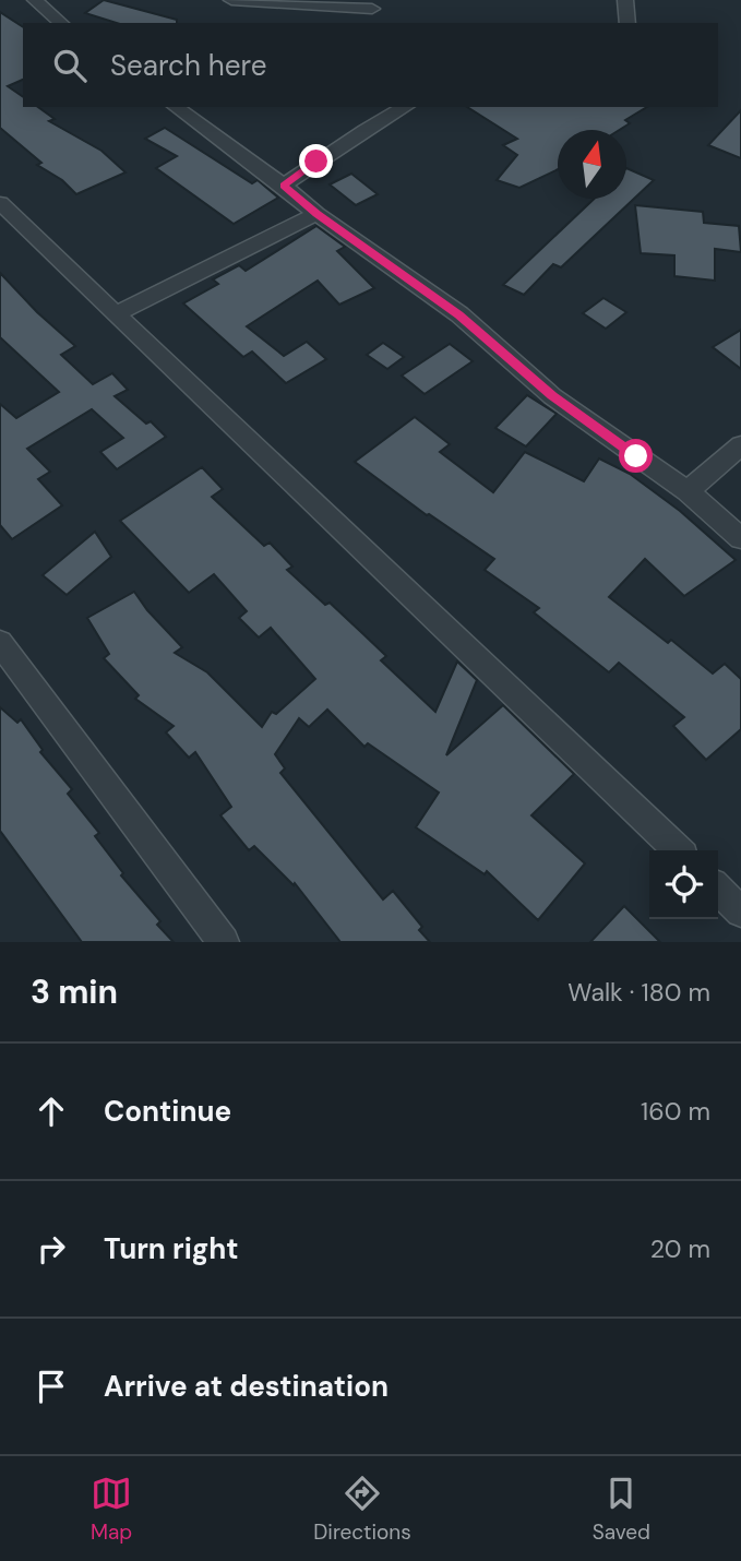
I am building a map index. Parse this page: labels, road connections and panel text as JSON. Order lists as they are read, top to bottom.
{
  "north": "top",
  "page": {
    "search": "Search here",
    "heading": ["3 min", "Walk · 180 m"],
    "list": [
      ["Continue", "160 m"],
      ["Turn right", "20 m"],
      "Arrive at destination"
    ],
    "nav": ["Map", "Directions", "Saved"]
  }
}
